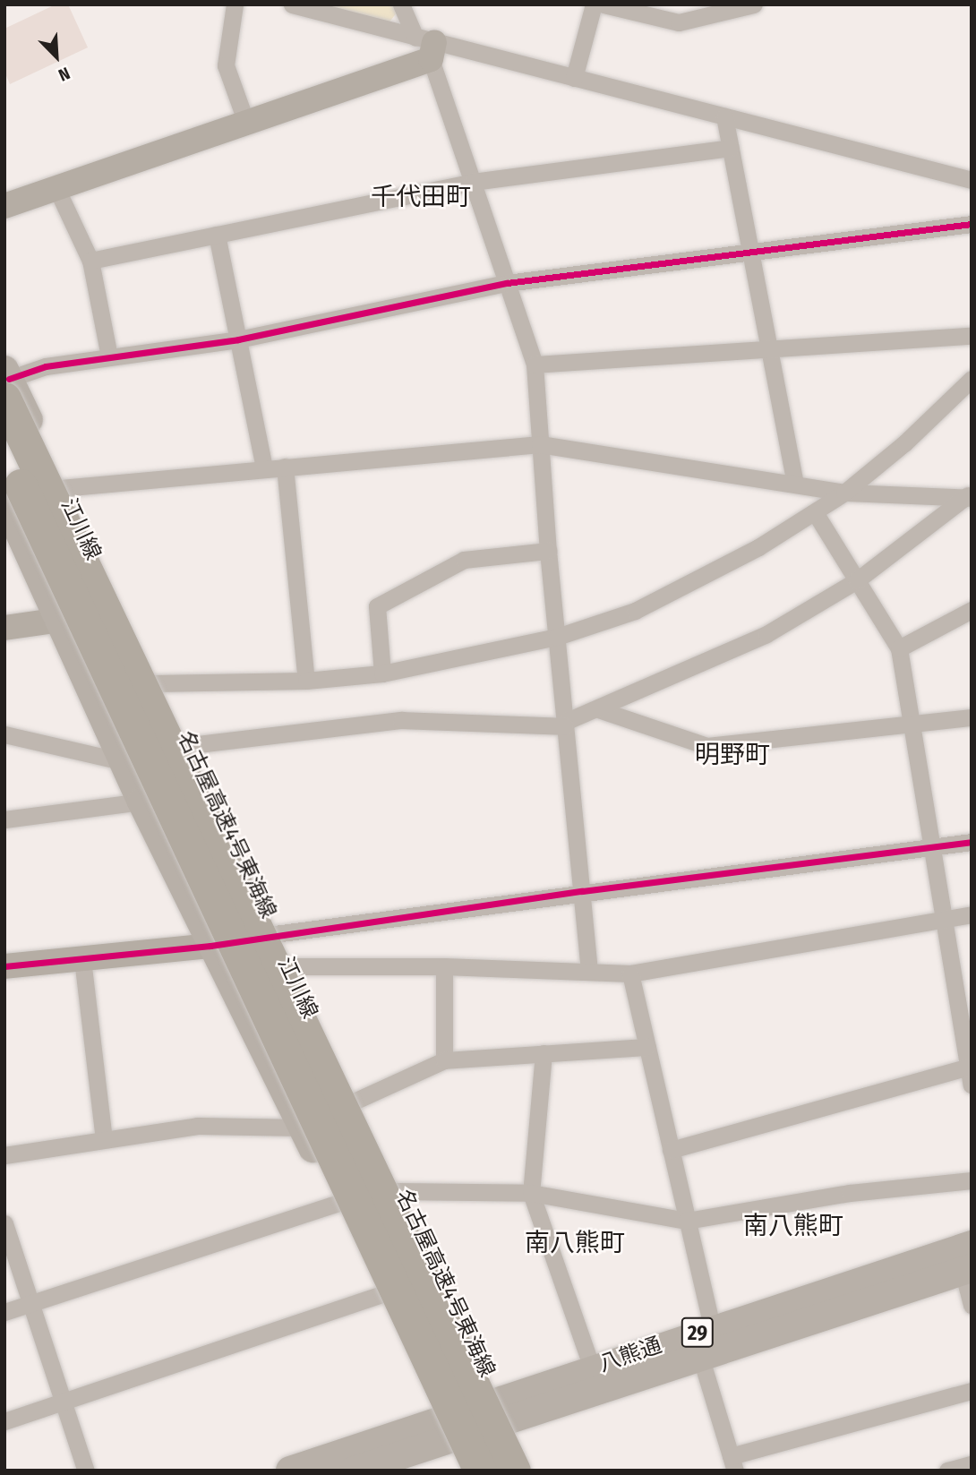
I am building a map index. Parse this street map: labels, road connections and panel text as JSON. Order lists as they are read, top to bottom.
{
  "streets": {
    "highway": ["名古屋高速4号東海線"],
    "main road": ["江川線", "29", "八熊通"]
  },
  "crossings": [
    ["江川線", "名古屋高速4号東海線"],
    ["江川線", "八熊通"]
  ],
  "districts": [
    "千代田町",
    "明野町",
    "南八熊町",
    "南八熊町"
  ],
  "north": "bottom right"
}
